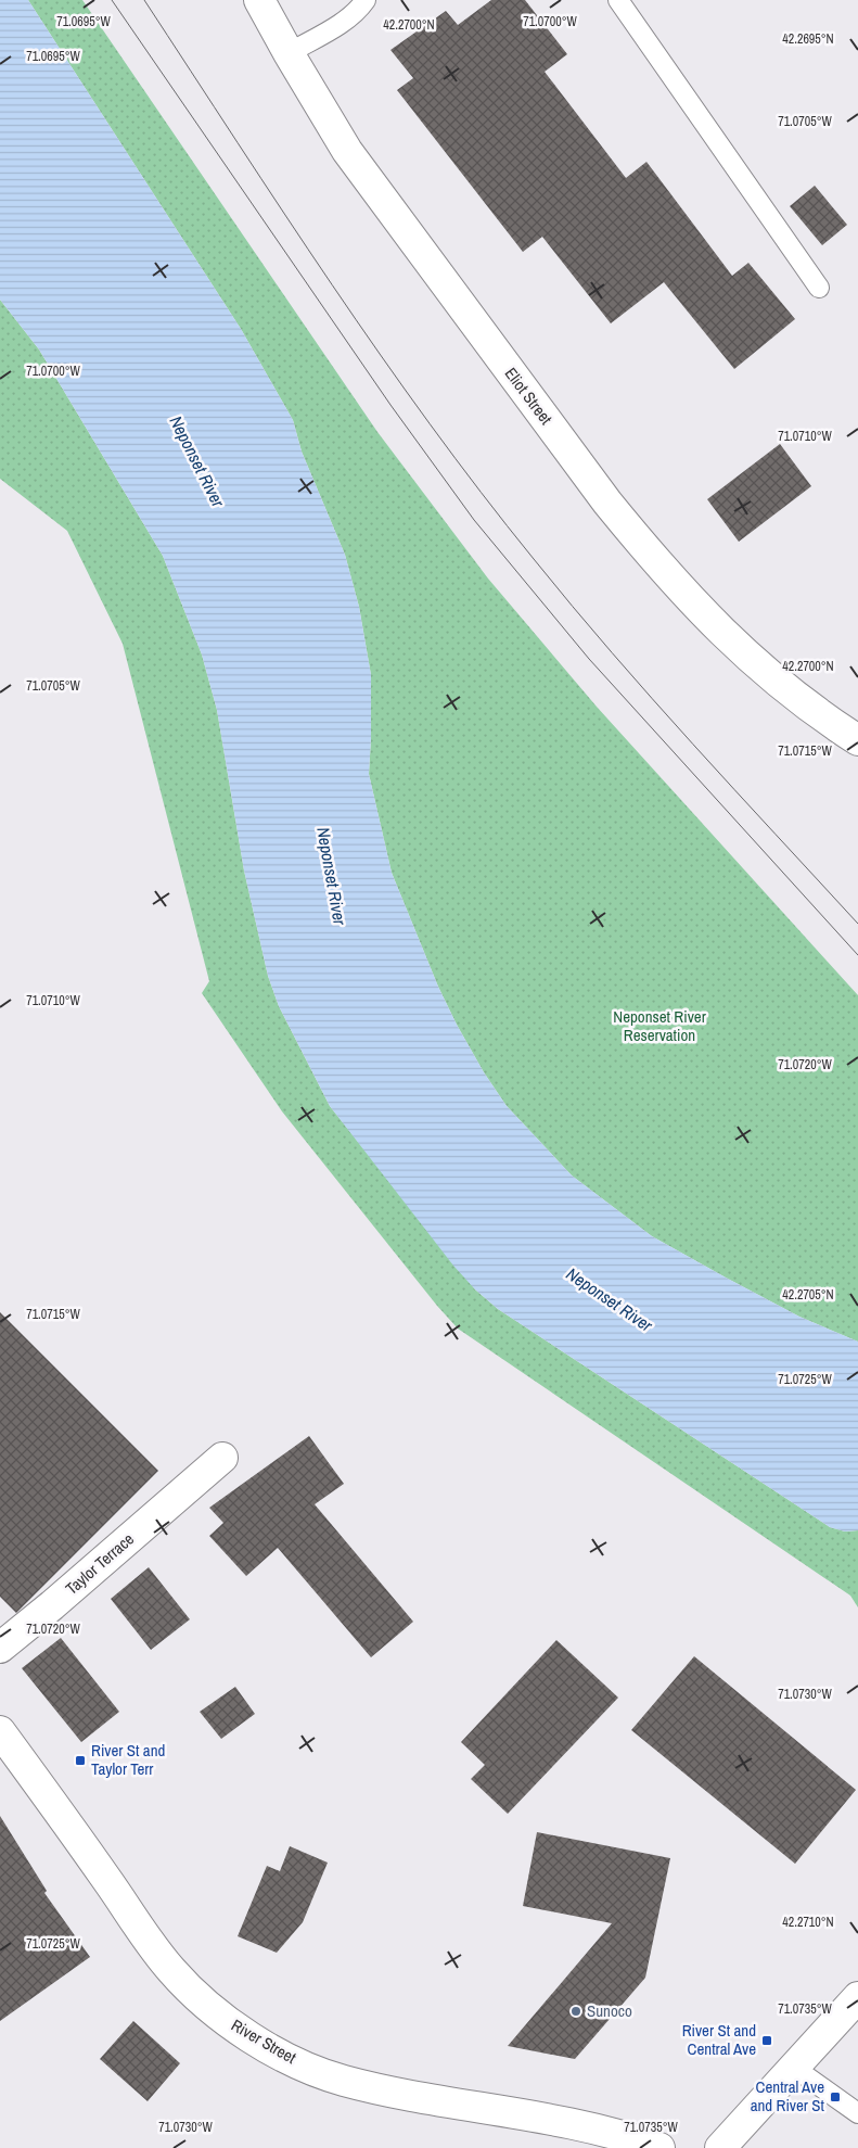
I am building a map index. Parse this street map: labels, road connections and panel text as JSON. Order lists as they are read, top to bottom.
{
  "streets": {
    "street": ["Eliot Street", "Taylor Terrace", "River Street"]
  },
  "water": ["Neponset River"],
  "parks": ["Neponset River Reservation"],
  "places": {
    "transit": ["River St and Taylor Terr", "River St and Central Ave", "Central Ave and River St"],
    "other": ["Sunoco"]
  },
  "coordinates": [
    "71.0695°W",
    "71.0700°W",
    "42.2700°N",
    "42.2695°N",
    "71.0705°W",
    "71.0710°W",
    "71.0715°W",
    "71.0720°W",
    "42.2705°N",
    "71.0725°W",
    "71.0730°W",
    "42.2710°N",
    "71.0735°W"
  ]
}
